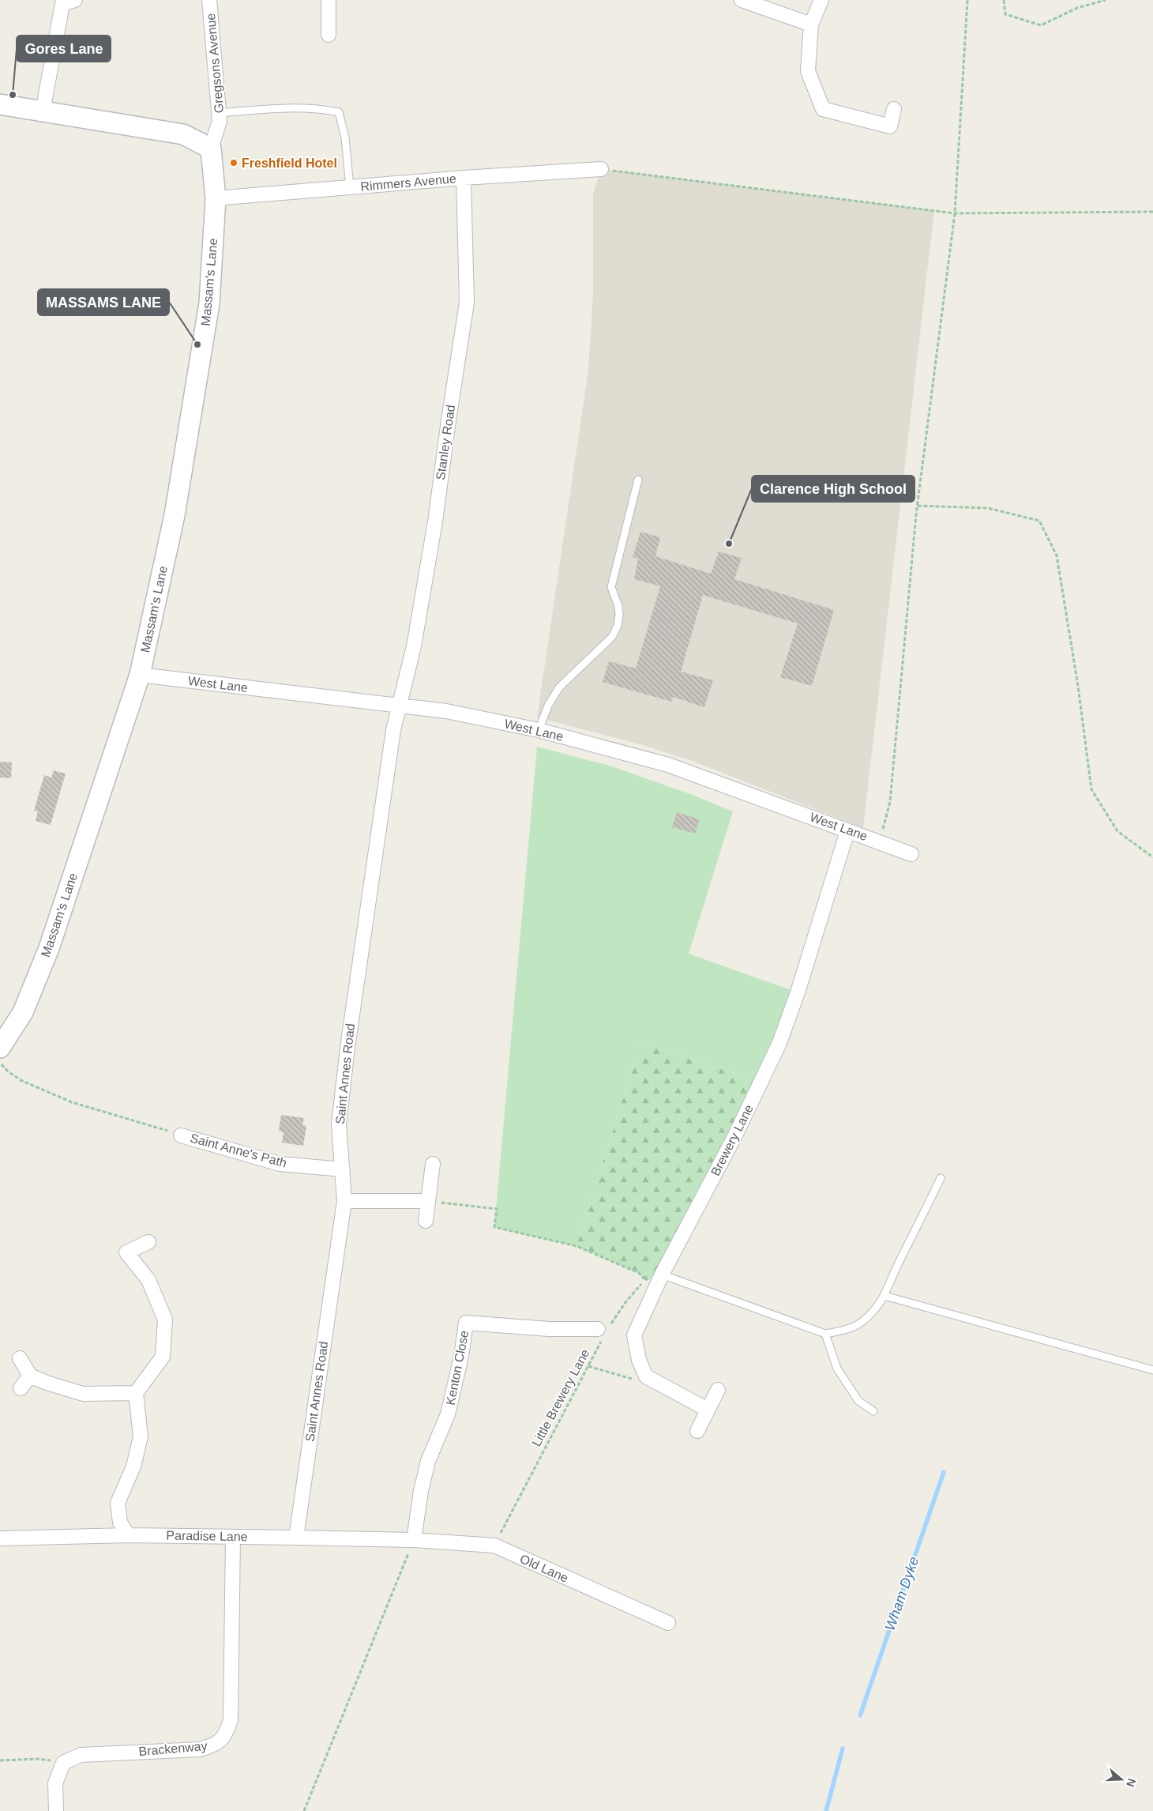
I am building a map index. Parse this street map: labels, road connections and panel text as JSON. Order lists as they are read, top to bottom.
{
  "streets": {
    "street": [
      "Gregsons Avenue",
      "Rimmers Avenue",
      "Massam's Lane",
      "Stanley Road",
      "West Lane",
      "Saint Annes Road",
      "Brewery Lane",
      "Saint Anne's Path",
      "Kenton Close",
      "Paradise Lane",
      "Old Lane",
      "Brackenway"
    ],
    "path": ["Little Brewery Lane"]
  },
  "crossings": [
    ["Gregsons Avenue", "Massam's Lane"],
    ["Rimmers Avenue", "Massam's Lane"],
    ["Rimmers Avenue", "Stanley Road"],
    ["Massam's Lane", "West Lane"],
    ["Stanley Road", "West Lane"],
    ["Stanley Road", "Saint Annes Road"],
    ["West Lane", "Saint Annes Road"],
    ["West Lane", "Brewery Lane"],
    ["Saint Annes Road", "Saint Anne's Path"],
    ["Saint Annes Road", "Paradise Lane"],
    ["Kenton Close", "Little Brewery Lane"],
    ["Kenton Close", "Paradise Lane"],
    ["Kenton Close", "Old Lane"],
    ["Little Brewery Lane", "Old Lane"],
    ["Paradise Lane", "Old Lane"],
    ["Paradise Lane", "Brackenway"]
  ],
  "water": ["Wham Dyke"],
  "places": [
    "Gores Lane",
    "Freshfield Hotel",
    "MASSAMS LANE",
    "Clarence High School"
  ],
  "north": "right"
}
